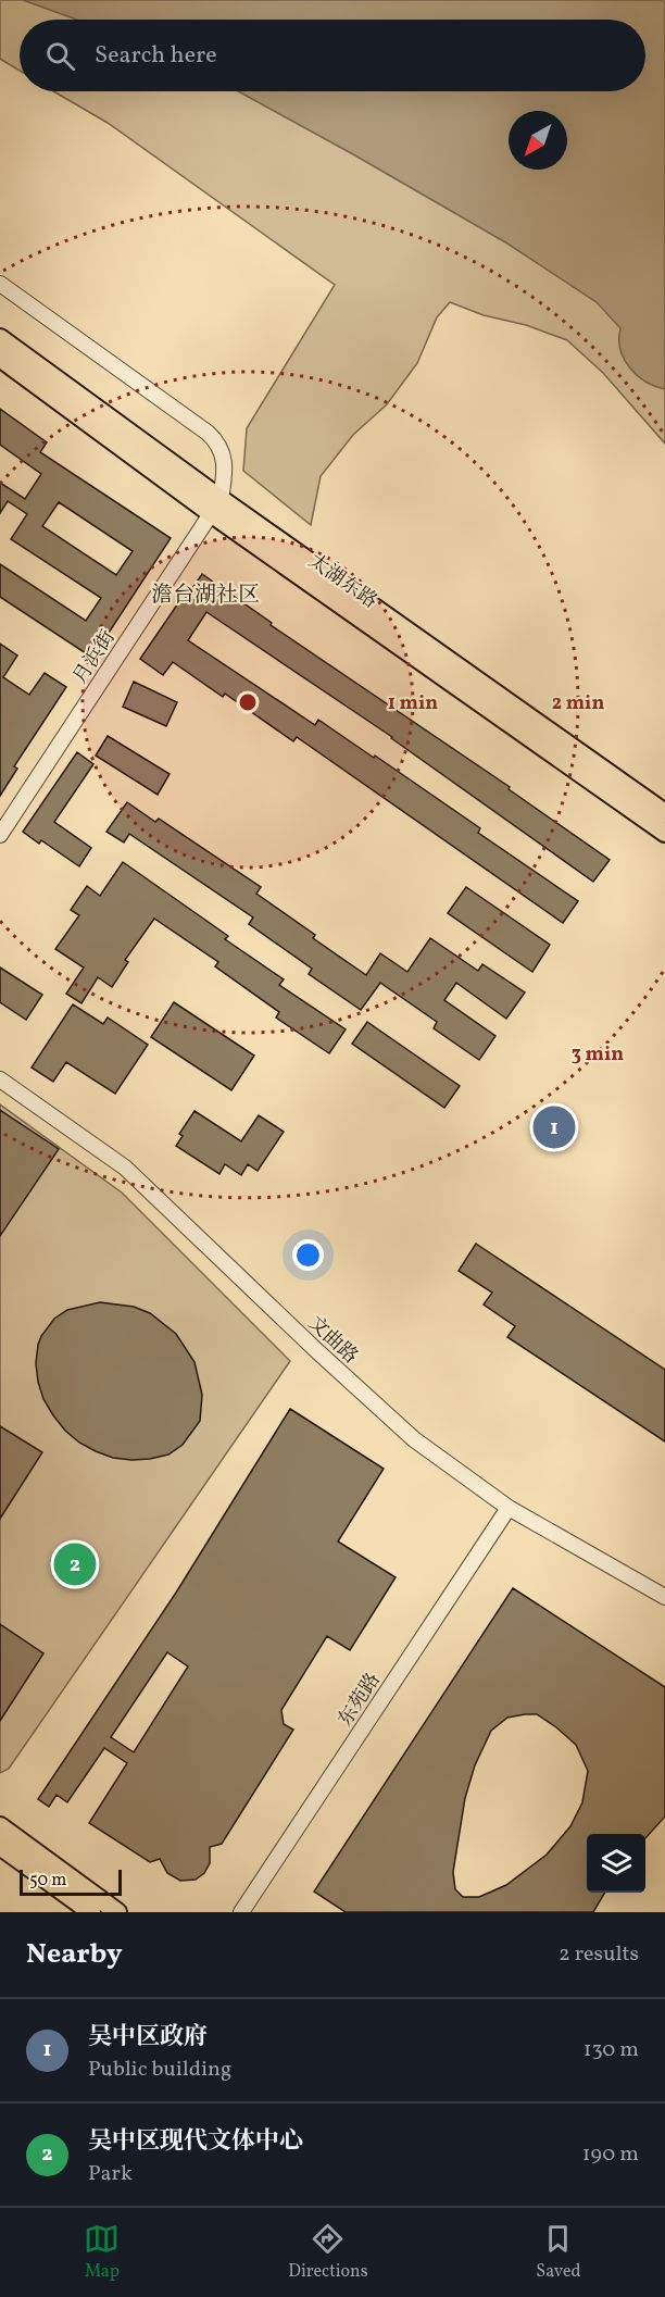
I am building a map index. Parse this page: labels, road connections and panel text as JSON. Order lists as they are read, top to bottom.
{
  "streets": {
    "main road": ["太湖东路"],
    "street": ["月浜街", "文曲路", "东苑路"]
  },
  "crossings": [
    ["太湖东路", "月浜街"],
    ["文曲路", "东苑路"]
  ],
  "districts": ["澹台湖社区"],
  "scale_bar": "50 m",
  "north": "bottom left",
  "page": {
    "search": "Search here",
    "pins": ["1", "2"],
    "scale": "50 m",
    "heading": ["Nearby", "2 results"],
    "list": [
      {
        "mark": "1",
        "name": "吴中区政府",
        "note": "Public building",
        "value": "130 m"
      },
      {
        "mark": "2",
        "name": "吴中区现代文体中心",
        "note": "Park",
        "value": "190 m"
      }
    ],
    "nav": ["Map", "Directions", "Saved"]
  },
  "rings": ["1 min", "2 min", "3 min"]
}
